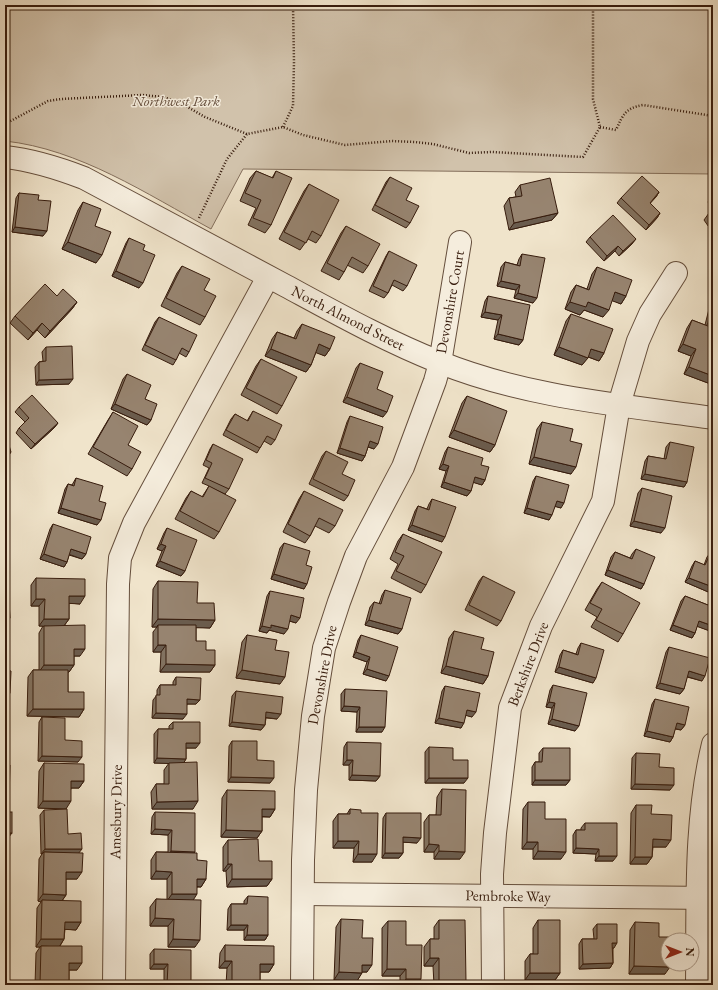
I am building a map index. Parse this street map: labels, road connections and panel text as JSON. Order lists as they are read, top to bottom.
{
  "streets": {
    "street": [
      "Devonshire Court",
      "North Almond Street",
      "Berkshire Drive",
      "Devonshire Drive",
      "Amesbury Drive",
      "Pembroke Way"
    ]
  },
  "crossings": [
    ["Devonshire Court", "North Almond Street"],
    ["Devonshire Court", "Devonshire Drive"],
    ["North Almond Street", "Berkshire Drive"],
    ["North Almond Street", "Devonshire Drive"],
    ["North Almond Street", "Amesbury Drive"],
    ["Berkshire Drive", "Pembroke Way"],
    ["Devonshire Drive", "Pembroke Way"]
  ],
  "parks": ["Northwest Park"],
  "north": "right"
}
